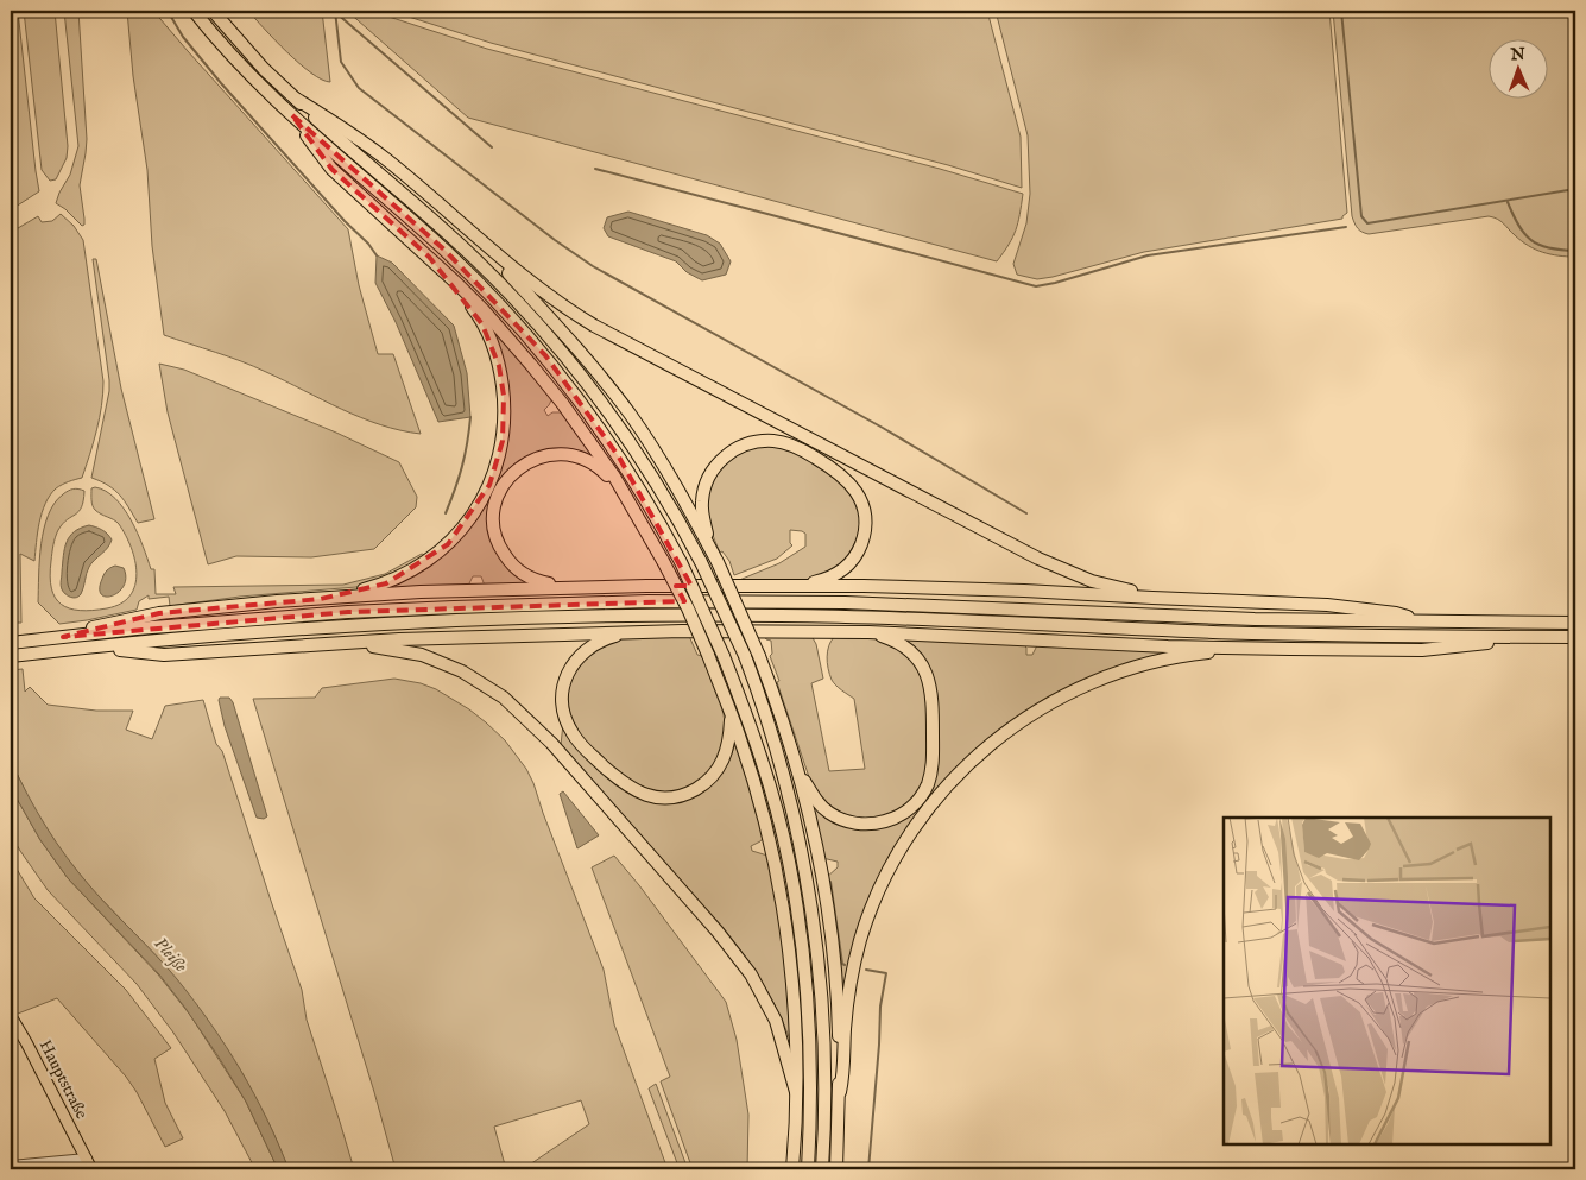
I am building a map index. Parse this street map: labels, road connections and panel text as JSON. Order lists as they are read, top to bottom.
{
  "streets": {
    "main road": ["Hauptstraße"]
  },
  "water": ["Pleiße"],
  "north": "top"
}
